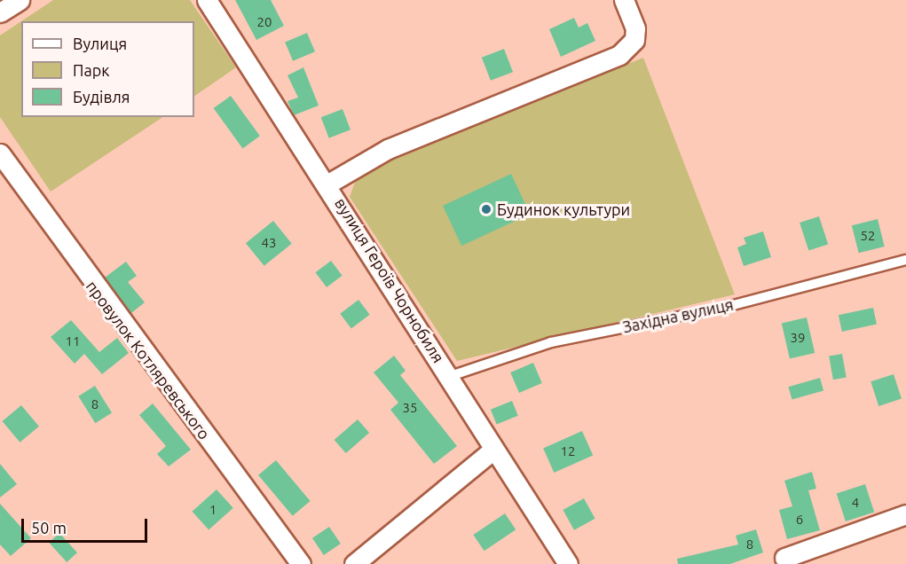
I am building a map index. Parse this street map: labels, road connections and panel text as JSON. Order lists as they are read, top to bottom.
{
  "streets": {
    "street": ["вулиця Героїв Чорнобиля", "провулок Котляревського"],
    "lane": ["Західна вулиця"]
  },
  "crossings": [
    ["вулиця Героїв Чорнобиля", "Західна вулиця"]
  ],
  "places": ["Будинок культури"],
  "house_numbers": [
    "20",
    "52",
    "43",
    "39",
    "11",
    "8",
    "35",
    "12",
    "4",
    "1",
    "6",
    "8"
  ],
  "legend": ["Вулиця", "Парк", "Будівля"],
  "scale_bar": "50 m"
}
